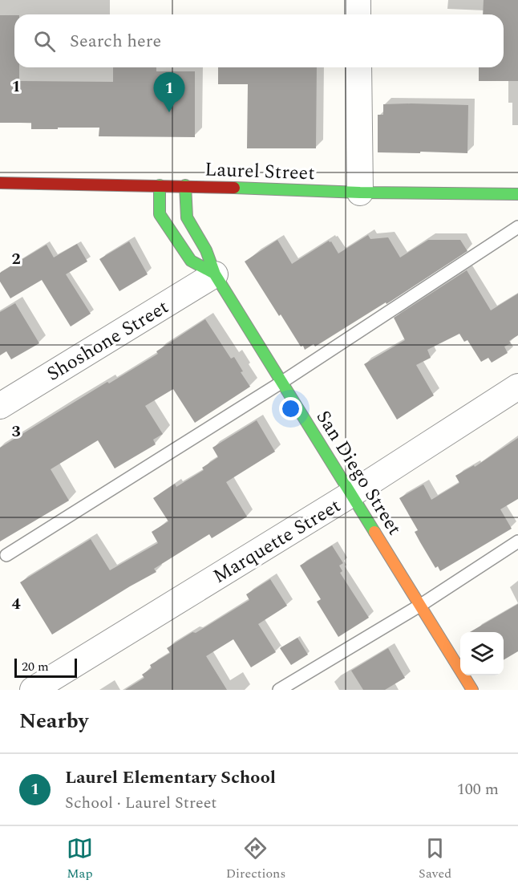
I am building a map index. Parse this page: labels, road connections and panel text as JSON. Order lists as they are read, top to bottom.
{
  "streets": {
    "street": [
      "Laurel Street",
      "Shoshone Street",
      "San Diego Street",
      "Marquette Street"
    ]
  },
  "crossings": [
    ["Laurel Street", "San Diego Street"],
    ["Shoshone Street", "San Diego Street"],
    ["San Diego Street", "Marquette Street"]
  ],
  "scale_bar": "20 m",
  "page": {
    "search": "Search here",
    "pins": "1",
    "scale": "20 m",
    "heading": "Nearby",
    "list": [
      {
        "mark": "1",
        "name": "Laurel Elementary School",
        "note": "School · Laurel Street",
        "value": "100 m"
      }
    ],
    "nav": ["Map", "Directions", "Saved"]
  },
  "grid": {
    "rows": [
      "1",
      "2",
      "3",
      "4"
    ]
  }
}
